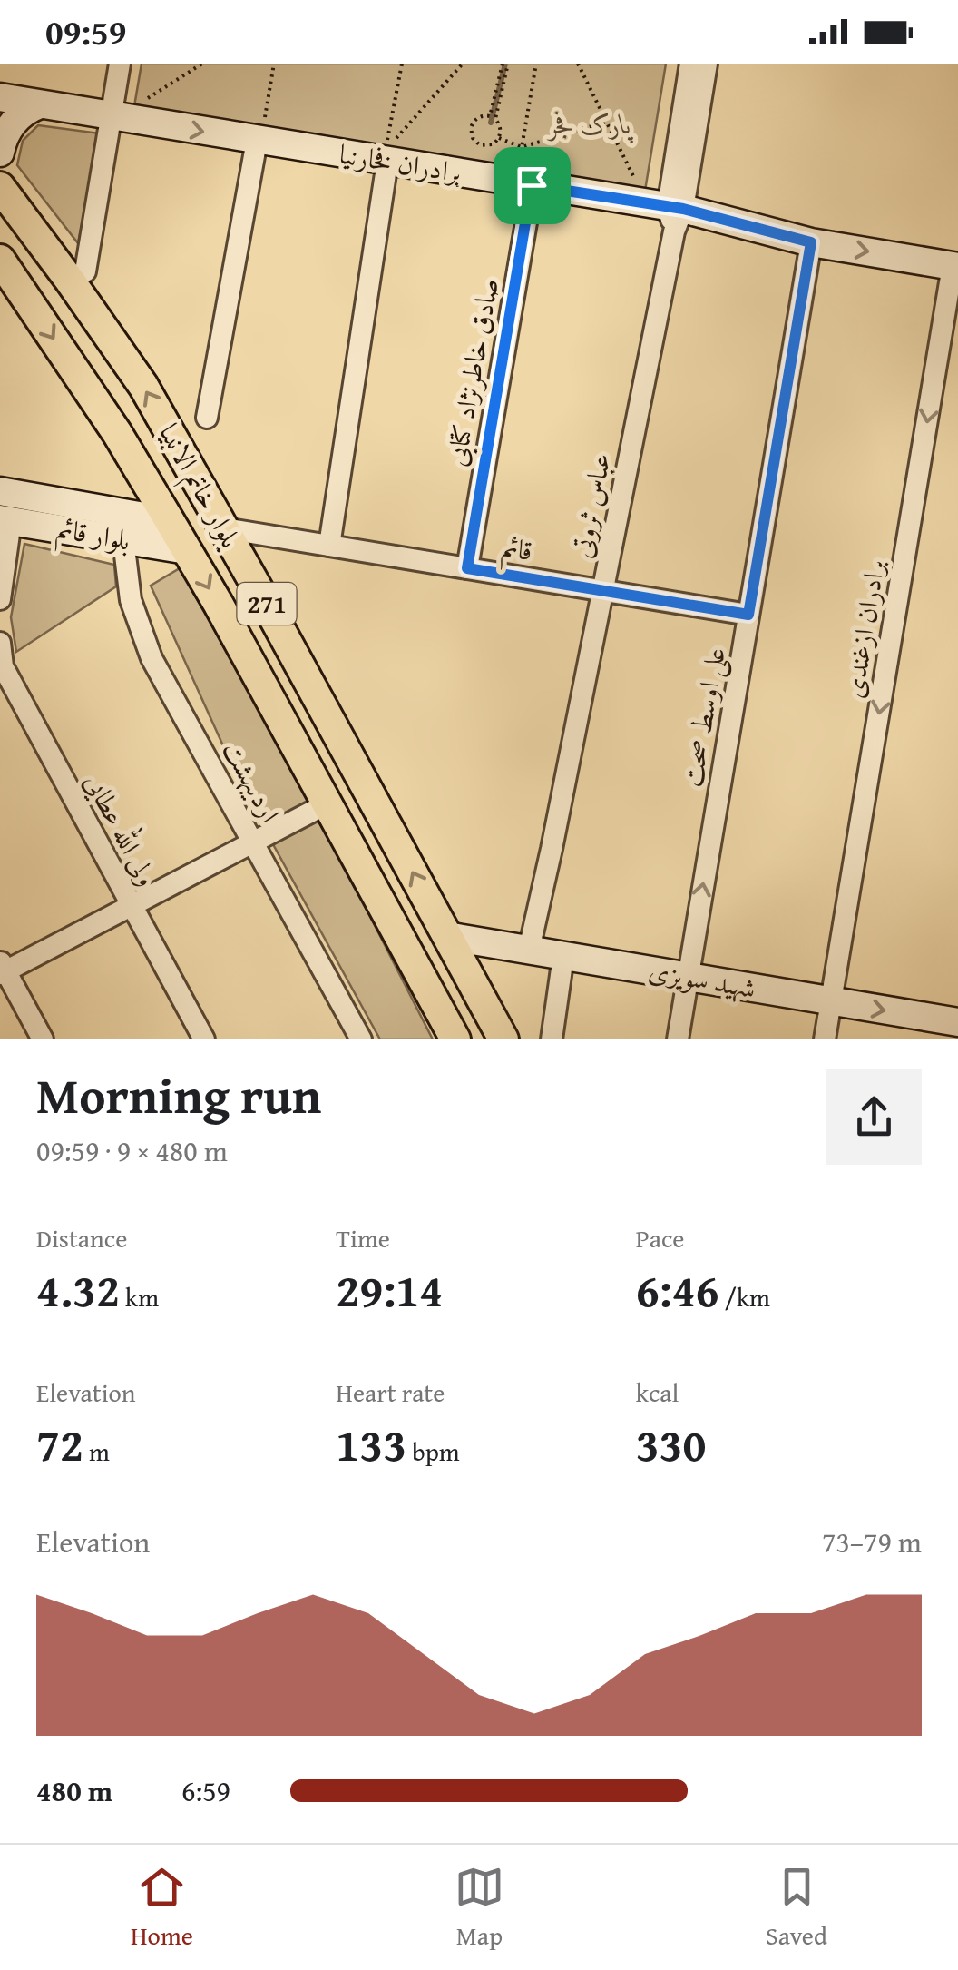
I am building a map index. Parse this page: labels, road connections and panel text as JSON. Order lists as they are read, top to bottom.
{
  "streets": {
    "main road": [
      "برادران فخارنیا",
      "بلوار خاتم الانبیا",
      "بلوار قائم",
      "271",
      "شهید سویزی"
    ],
    "street": [
      "صادق خاطرنژاد کتابی",
      "عباس ثروتی",
      "قائم",
      "برادران ازغندی",
      "علی اوسط صحت",
      "اردیبهشت",
      "ولی الله عطایی"
    ]
  },
  "crossings": [
    ["برادران فخارنیا", "صادق خاطرنژاد کتابی"],
    ["برادران فخارنیا", "عباس ثروتی"],
    ["برادران فخارنیا", "برادران ازغندی"],
    ["برادران فخارنیا", "علی اوسط صحت"],
    ["صادق خاطرنژاد کتابی", "قائم"],
    ["بلوار خاتم الانبیا", "بلوار قائم"],
    ["بلوار خاتم الانبیا", "قائم"],
    ["بلوار خاتم الانبیا", "شهید سویزی"],
    ["عباس ثروتی", "قائم"],
    ["عباس ثروتی", "شهید سویزی"],
    ["بلوار قائم", "اردیبهشت"],
    ["قائم", "علی اوسط صحت"],
    ["برادران ازغندی", "شهید سویزی"],
    ["علی اوسط صحت", "شهید سویزی"]
  ],
  "one_way": ["برادران ازغندی", "علی اوسط صحت"],
  "parks": ["پارک فجر"],
  "page": {
    "status": "09:59",
    "heading": ["Morning run", "09:59 · 9 × 480 m"],
    "stats": [
      ["Distance", "4.32 km"],
      ["Time", "29:14"],
      ["Pace", "6:46 /km"],
      ["Elevation", "72 m"],
      ["Heart rate", "133 bpm"],
      ["kcal", "330"]
    ],
    "chart": ["Elevation", "73–79 m"],
    "list": [
      {
        "name": "480 m",
        "note": "6:59"
      }
    ],
    "tabs": ["Home", "Map", "Saved"]
  }
}
